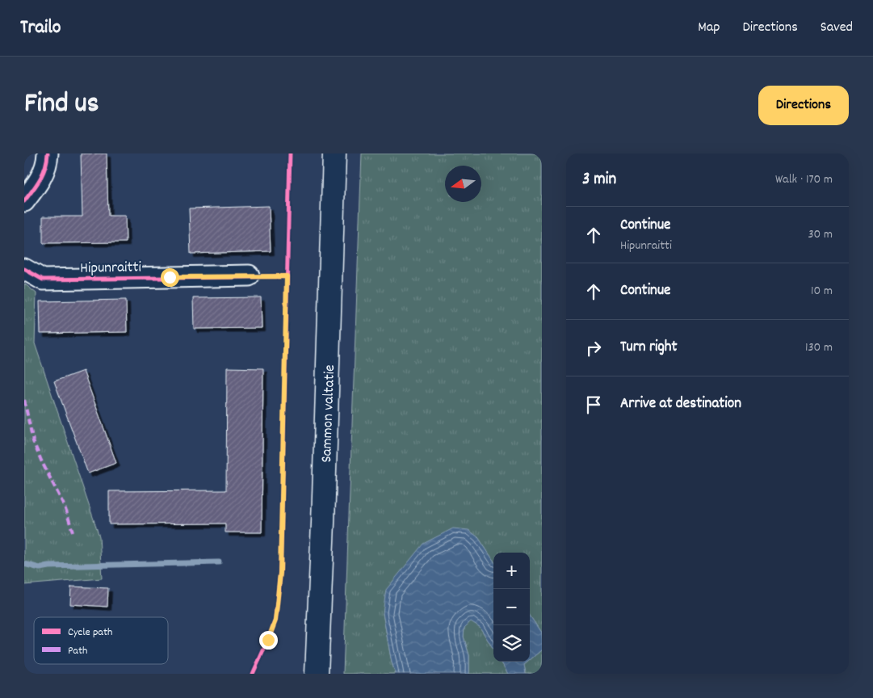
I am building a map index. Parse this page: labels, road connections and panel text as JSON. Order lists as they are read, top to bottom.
{
  "streets": {
    "main road": ["Sammon valtatie"],
    "street": ["Hipunraitti"]
  },
  "legend": ["Cycle path", "Path"],
  "north": "left",
  "page": {
    "header": "Trailo",
    "nav": ["Map", "Directions", "Saved"],
    "title": "Find us",
    "buttons": "Directions",
    "heading": ["3 min", "Walk · 170 m"],
    "list": [
      ["Continue", "Hipunraitti", "30 m"],
      ["Continue", "10 m"],
      ["Turn right", "130 m"],
      "Arrive at destination"
    ],
    "map_buttons": ["+", "−"]
  }
}
